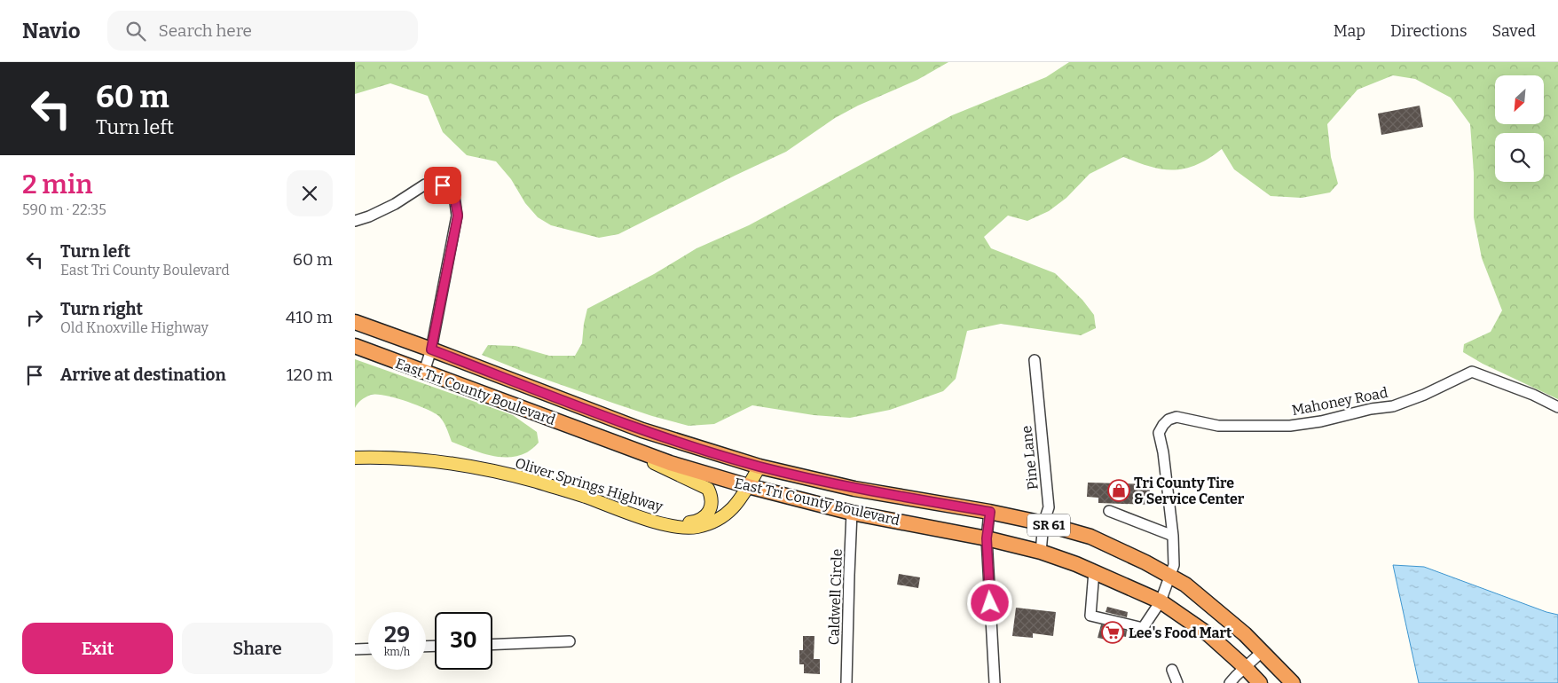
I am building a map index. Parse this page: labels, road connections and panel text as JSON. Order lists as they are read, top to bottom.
{
  "streets": {
    "highway": ["East Tri County Boulevard", "SR 61"],
    "main road": ["Oliver Springs Highway"],
    "street": ["Mahoney Road", "Pine Lane", "Caldwell Circle"]
  },
  "crossings": [
    ["East Tri County Boulevard", "Mahoney Road"],
    ["East Tri County Boulevard", "Pine Lane"],
    ["East Tri County Boulevard", "Oliver Springs Highway"],
    ["East Tri County Boulevard", "Caldwell Circle"]
  ],
  "places": {
    "shop": ["Tri County Tire & Service Center"],
    "supermarket": ["Lee's Food Mart"]
  },
  "north": "bottom left",
  "page": {
    "header": "Navio",
    "search": "Search here",
    "nav": ["Map", "Directions", "Saved"],
    "turn": ["60 m", "Turn left"],
    "heading": ["2 min", "590 m · 22:35"],
    "list": [
      {
        "name": "Turn left",
        "note": "East Tri County Boulevard",
        "value": "60 m"
      },
      {
        "name": "Turn right",
        "note": "Old Knoxville Highway",
        "value": "410 m"
      },
      {
        "name": "Arrive at destination",
        "value": "120 m"
      }
    ],
    "speed": "29 km/h",
    "limit": "30",
    "buttons": ["Exit", "Share"]
  }
}
